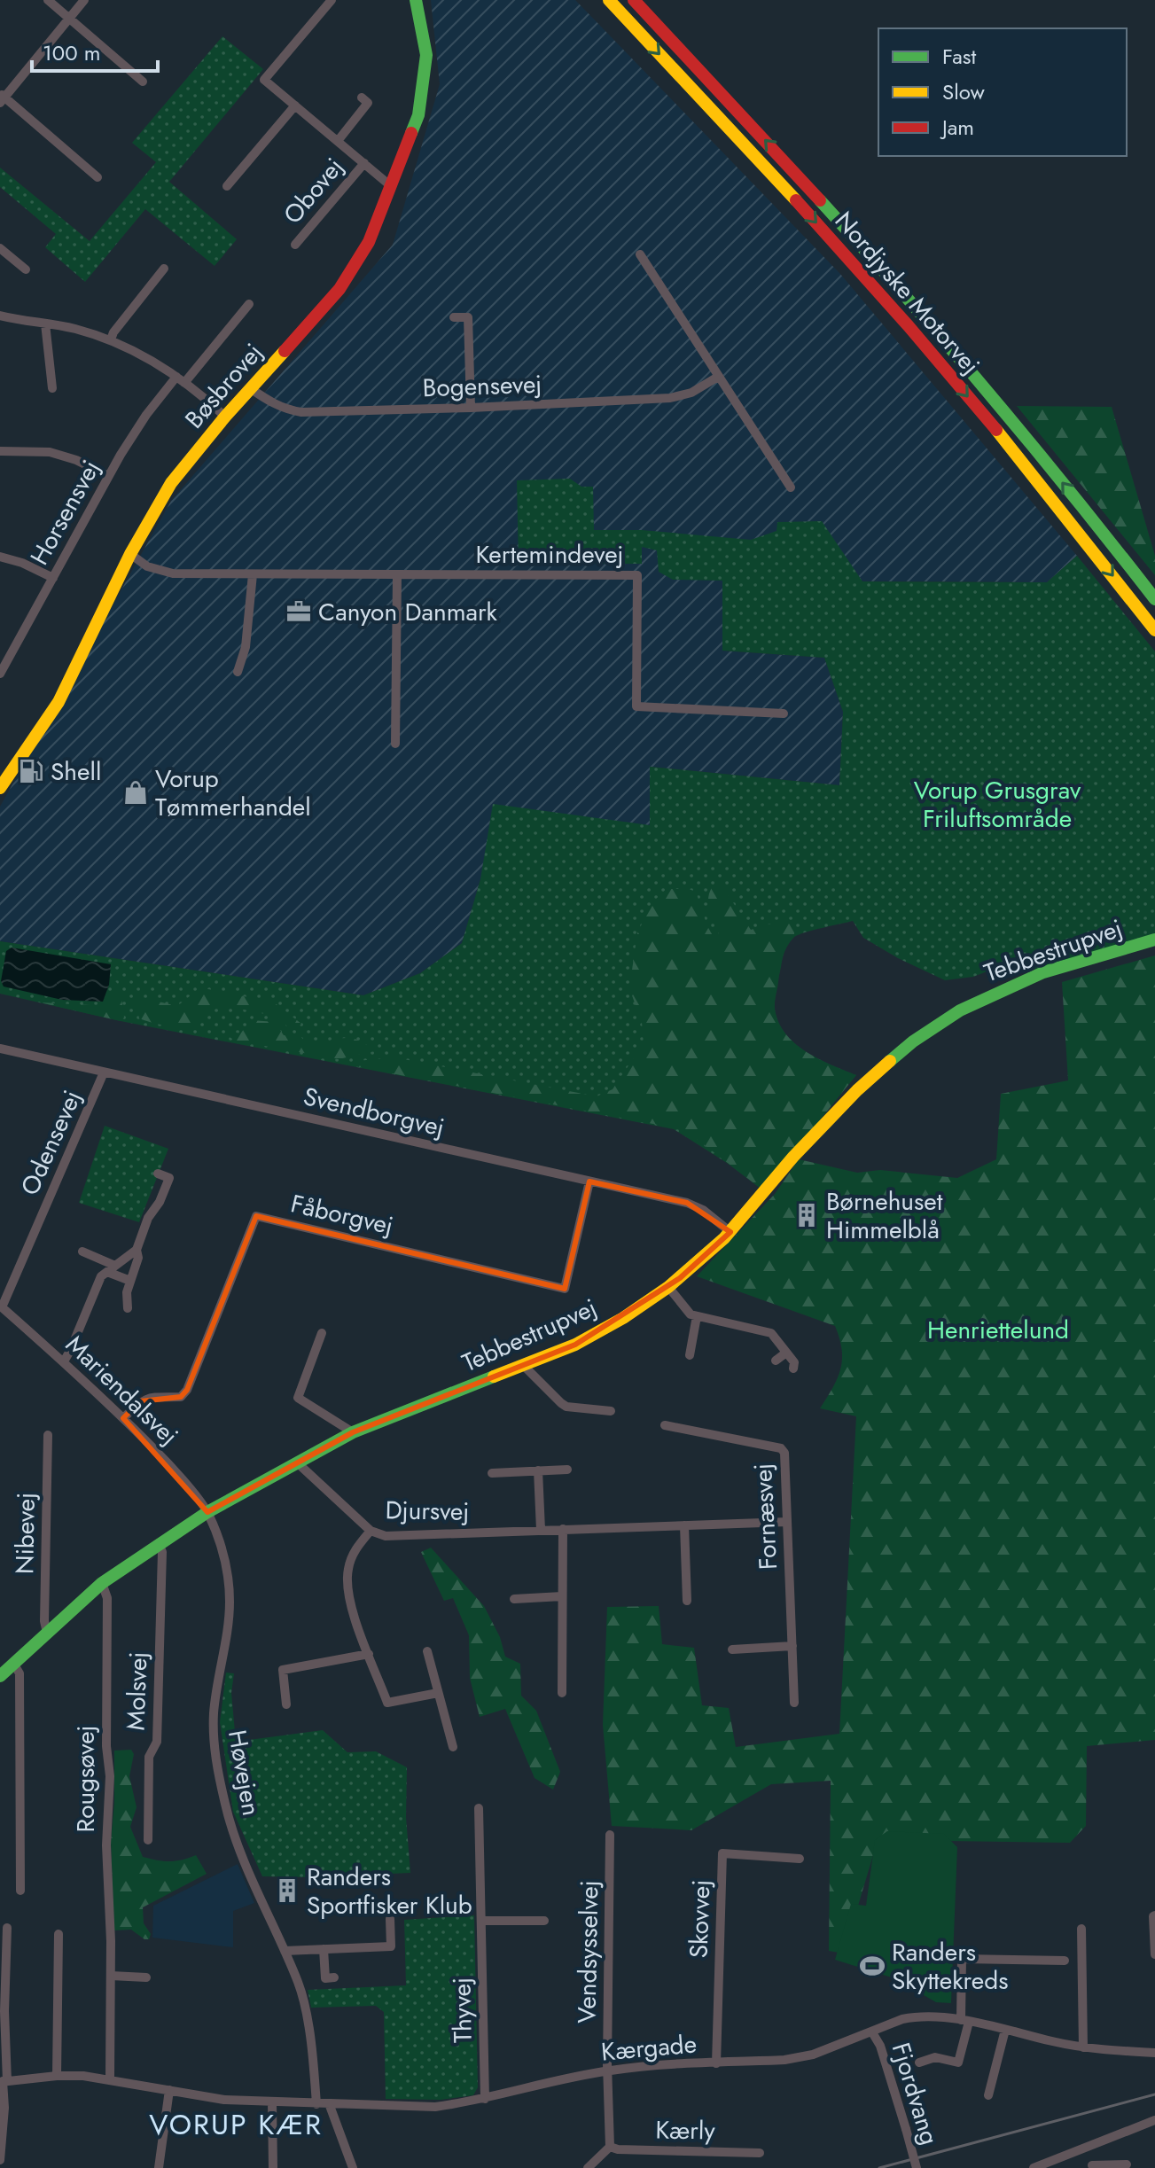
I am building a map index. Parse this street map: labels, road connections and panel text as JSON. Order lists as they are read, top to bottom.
{
  "streets": {
    "main road": ["Nordjyske Motorvej", "Bøsbrovej", "Tebbestrupvej"],
    "street": [
      "Obovej",
      "Bogensevej",
      "Horsensvej",
      "Kertemindevej",
      "Svendborgvej",
      "Odensevej",
      "Fåborgvej",
      "Mariendalsvej",
      "Djursvej",
      "Fornæsvej",
      "Nibevej",
      "Molsvej",
      "Høvejen",
      "Rougsøvej",
      "Skovvej",
      "Vendsysselvej",
      "Thyvej",
      "Kærgade",
      "Fjordvang",
      "Kærly"
    ]
  },
  "crossings": [
    ["Obovej", "Bøsbrovej"],
    ["Bøsbrovej", "Bogensevej"],
    ["Bøsbrovej", "Kertemindevej"],
    ["Tebbestrupvej", "Svendborgvej"],
    ["Tebbestrupvej", "Mariendalsvej"],
    ["Tebbestrupvej", "Djursvej"],
    ["Tebbestrupvej", "Nibevej"],
    ["Tebbestrupvej", "Molsvej"],
    ["Tebbestrupvej", "Høvejen"],
    ["Tebbestrupvej", "Rougsøvej"],
    ["Svendborgvej", "Odensevej"],
    ["Svendborgvej", "Fåborgvej"],
    ["Odensevej", "Mariendalsvej"],
    ["Fåborgvej", "Mariendalsvej"],
    ["Mariendalsvej", "Høvejen"],
    ["Djursvej", "Fornæsvej"],
    ["Høvejen", "Kærgade"],
    ["Rougsøvej", "Kærgade"],
    ["Skovvej", "Kærgade"],
    ["Vendsysselvej", "Kærgade"],
    ["Vendsysselvej", "Kærly"],
    ["Thyvej", "Kærgade"],
    ["Kærgade", "Fjordvang"]
  ],
  "districts": ["VORUP KÆR"],
  "parks": ["Vorup Grusgrav Friluftsområde", "Henriettelund"],
  "places": {
    "office": ["Canyon Danmark"],
    "fuel station": ["Shell"],
    "shop": ["Vorup Tømmerhandel"],
    "building": ["Børnehuset Himmelblå", "Randers Sportfisker Klub"],
    "sports": ["Randers Skyttekreds"]
  },
  "legend": ["Fast", "Slow", "Jam"],
  "scale_bar": "100 m"
}
